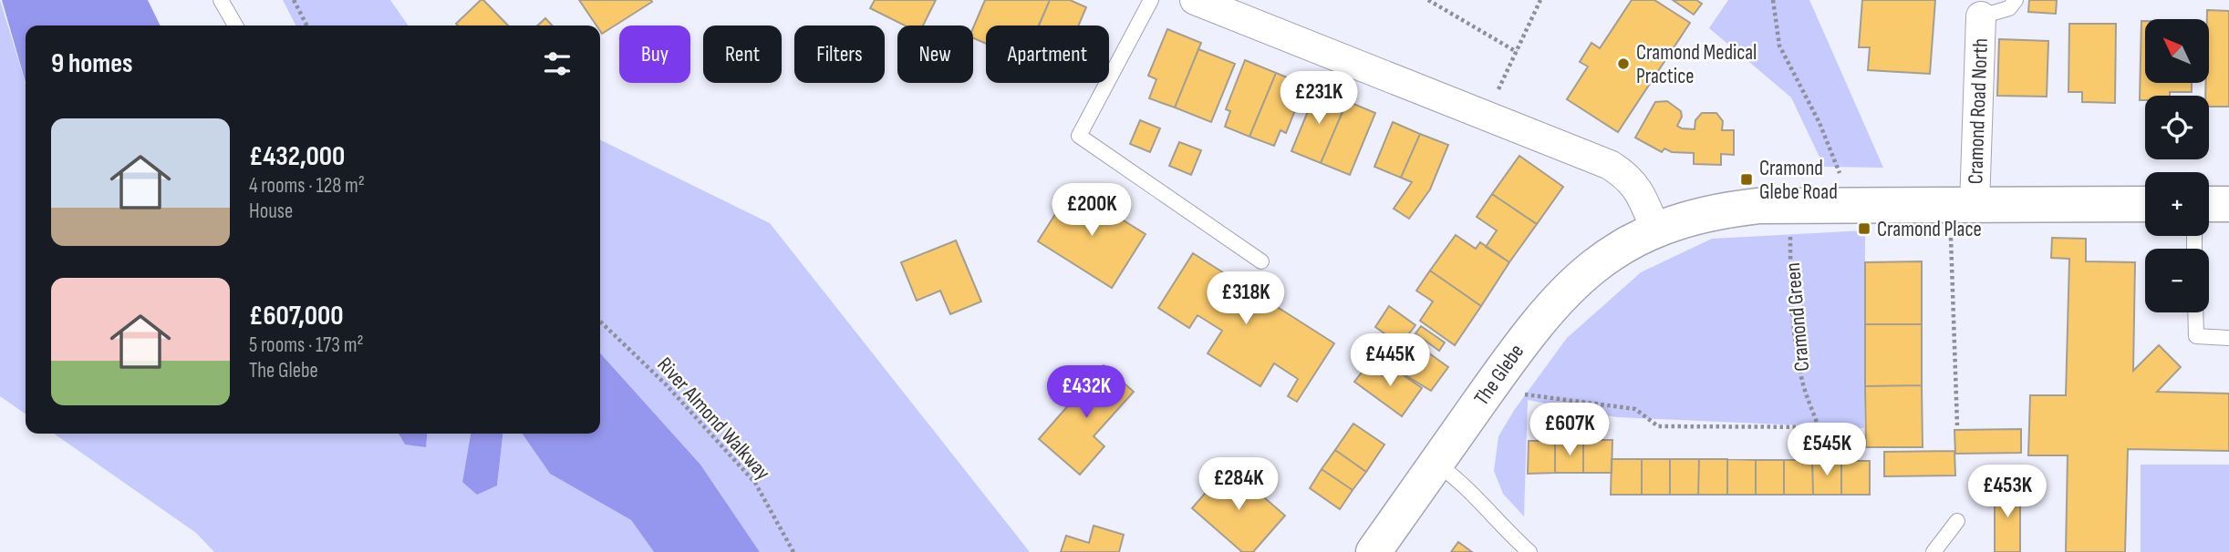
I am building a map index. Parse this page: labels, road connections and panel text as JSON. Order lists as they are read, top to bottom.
{
  "streets": {
    "street": ["Cramond Road North", "The Glebe"],
    "path": ["Cramond Green", "River Almond Walkway"]
  },
  "crossings": [
    ["Cramond Road North", "Cramond Green"],
    ["Cramond Road North", "The Glebe"]
  ],
  "places": {
    "other": ["Cramond Medical Practice"],
    "transit": ["Cramond Glebe Road", "Cramond Place"]
  },
  "north": "top left",
  "page": {
    "map_buttons": ["+", "−"],
    "chip": [
      "Buy",
      "Rent",
      "Filters",
      "New",
      "Apartment"
    ],
    "heading": "9 homes",
    "price": [
      "£231K",
      "£200K",
      "£318K",
      "£445K",
      "£432K",
      "£607K",
      "£545K",
      "£284K",
      "£453K"
    ],
    "list": [
      {
        "name": "£432,000",
        "note": "4 rooms · 128 m² · House"
      },
      {
        "name": "£607,000",
        "note": "5 rooms · 173 m² · The Glebe"
      }
    ]
  }
}
